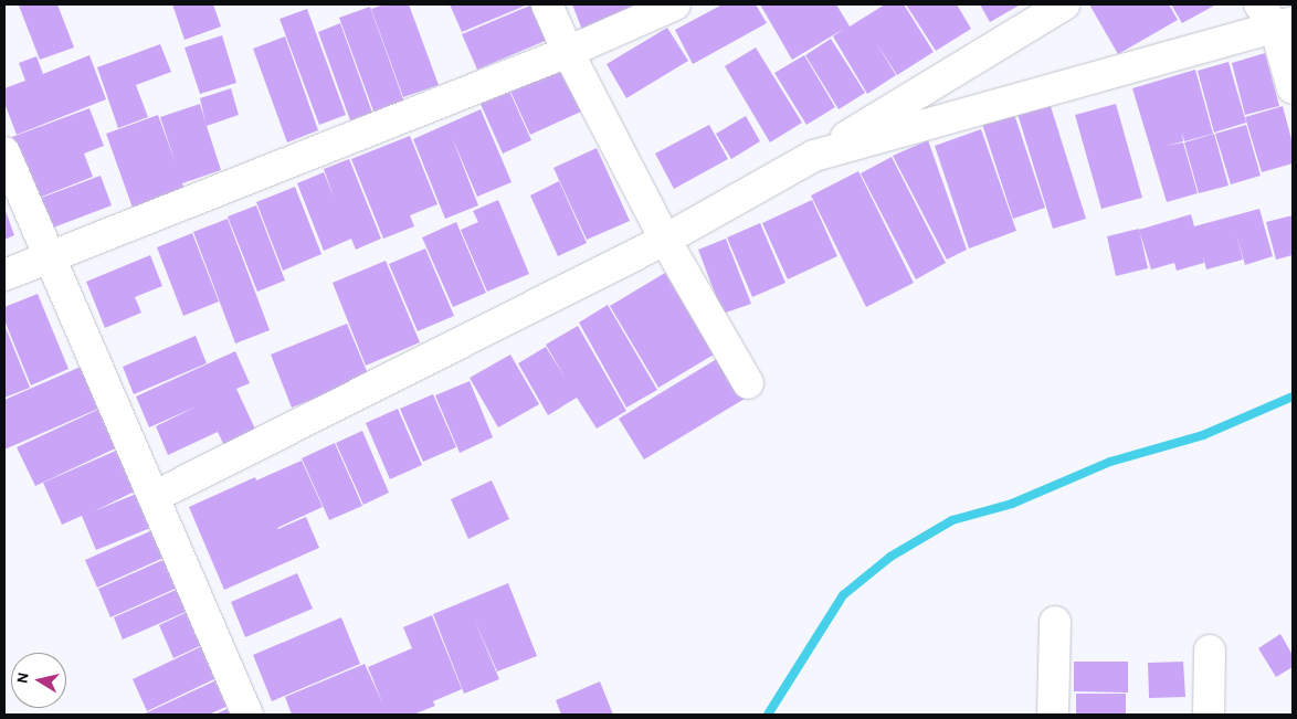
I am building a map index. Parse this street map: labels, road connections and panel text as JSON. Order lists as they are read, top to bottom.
{
  "north": "left"
}
